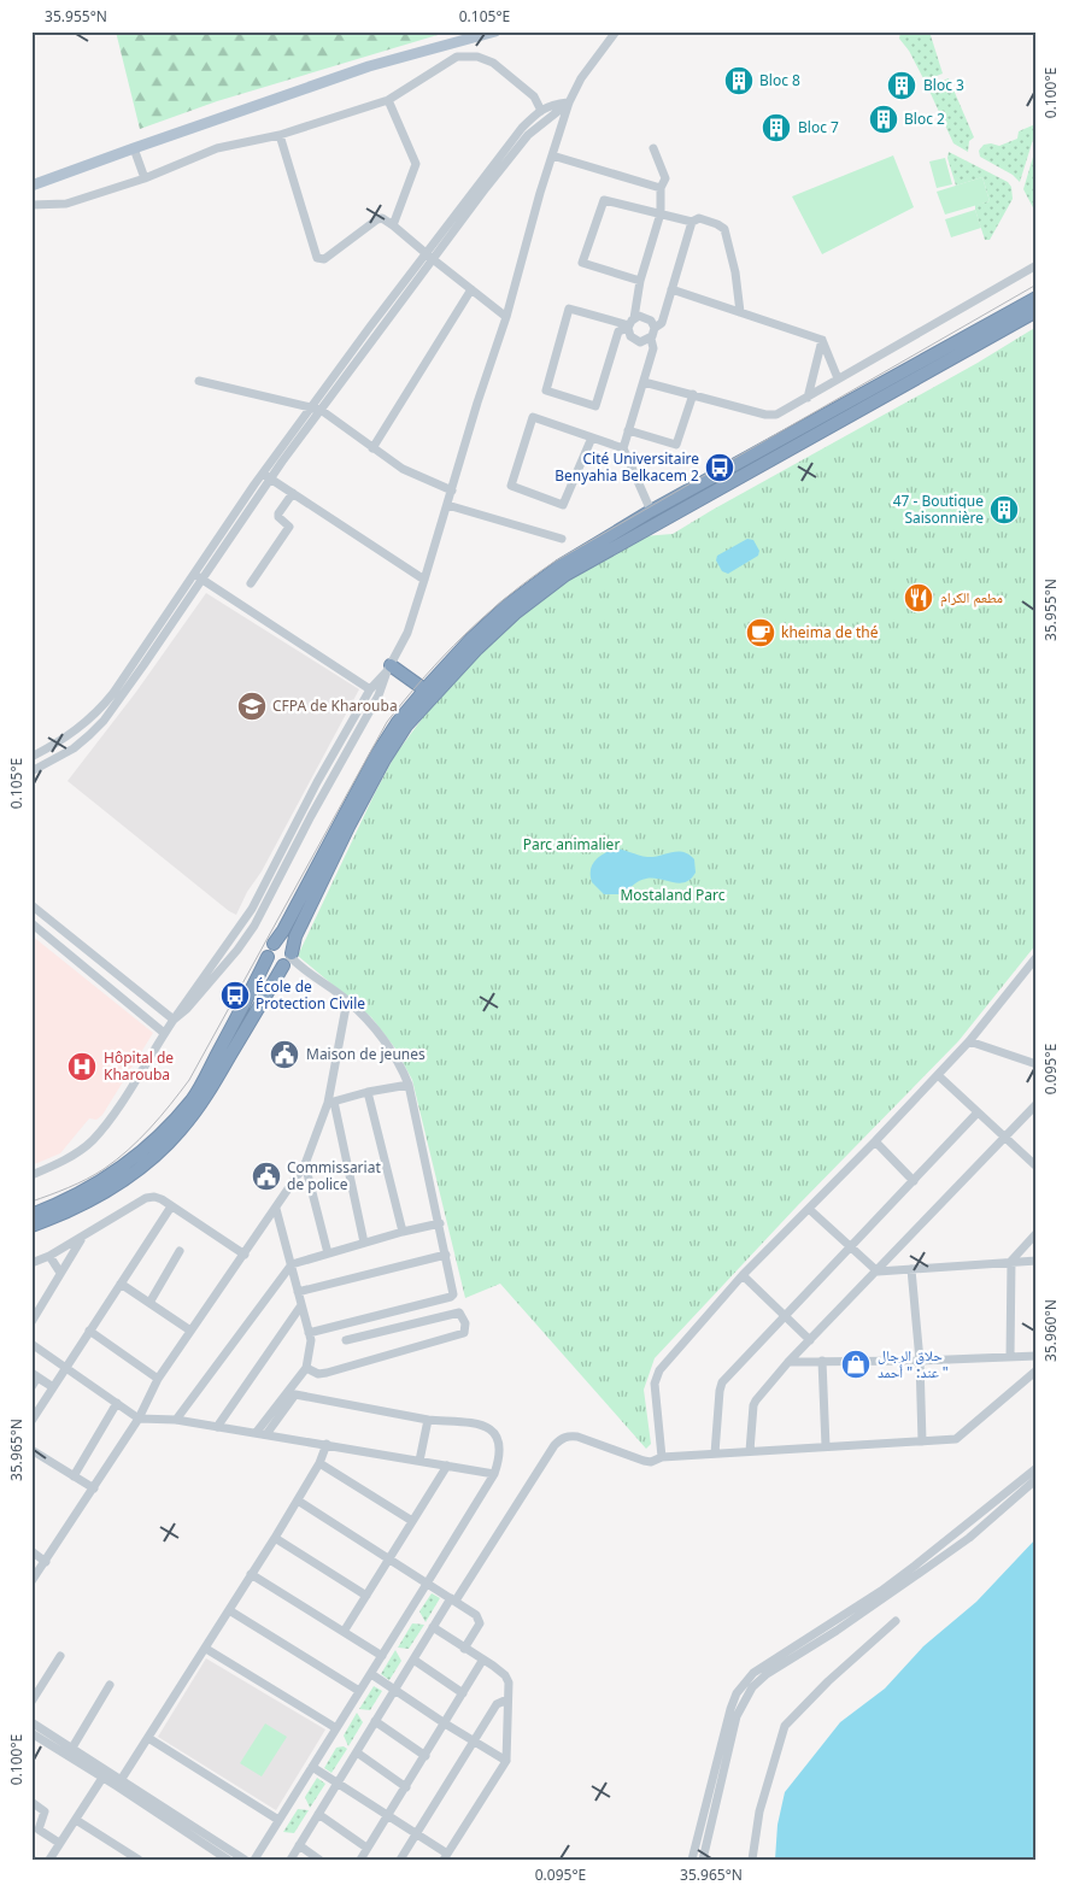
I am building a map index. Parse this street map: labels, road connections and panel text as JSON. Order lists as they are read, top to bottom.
{
  "parks": ["Parc animalier", "Mostaland Parc"],
  "places": {
    "building": [
      "Bloc 8",
      "Bloc 3",
      "Bloc 2",
      "Bloc 7",
      "47 - Boutique Saisonnière"
    ],
    "bus stop": ["Cité Universitaire Benyahia Belkacem 2", "École de Protection Civile"],
    "restaurant": ["مطعم الكرام"],
    "cafe": ["kheima de thé"],
    "school or university": ["CFPA de Kharouba"],
    "public building": ["Maison de jeunes", "Commissariat de police"],
    "hospital": ["Hôpital de Kharouba"],
    "shop": ["حلاق الرجال عند: \" أحمد \""]
  },
  "coordinates": [
    "35.955°N",
    "0.105°E",
    "0.100°E",
    "0.095°E",
    "35.960°N",
    "35.965°N"
  ]
}
